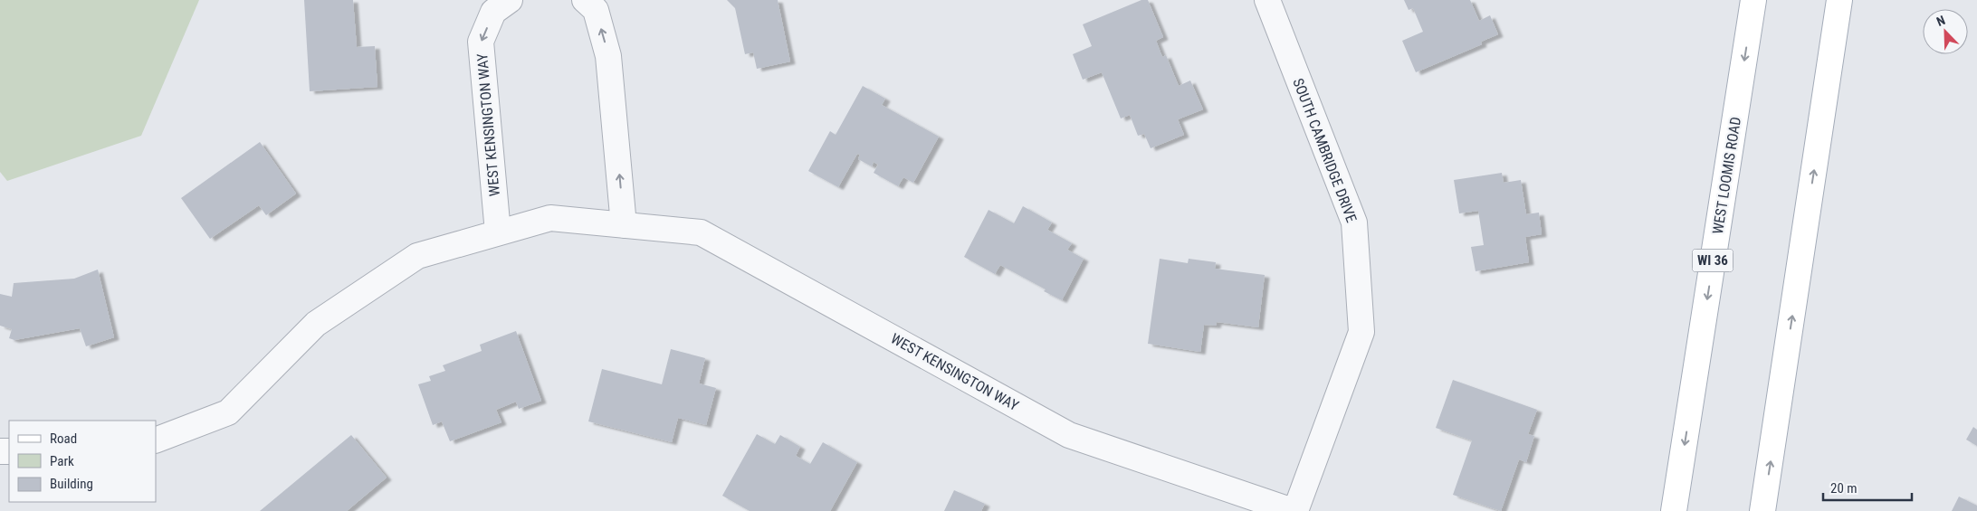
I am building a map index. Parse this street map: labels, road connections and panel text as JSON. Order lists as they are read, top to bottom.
{
  "streets": {
    "main road": ["WEST LOOMIS ROAD", "WI 36"],
    "street": ["WEST KENSINGTON WAY", "SOUTH CAMBRIDGE DRIVE"]
  },
  "crossings": [
    ["WEST KENSINGTON WAY", "SOUTH CAMBRIDGE DRIVE"]
  ],
  "legend": ["Road", "Park", "Building"],
  "scale_bar": "20 m",
  "north": "top left"
}
